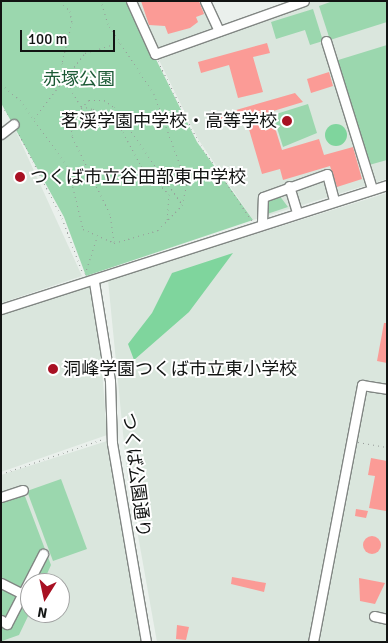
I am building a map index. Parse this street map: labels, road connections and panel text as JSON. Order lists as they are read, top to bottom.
{
  "streets": {
    "street": ["つくば公園通り"]
  },
  "parks": ["赤塚公園"],
  "places": ["茗渓学園中学校・高等学校", "つくば市立谷田部東中学校", "洞峰学園つくば市立東小学校"],
  "scale_bar": "100 m",
  "north": "bottom"
}
